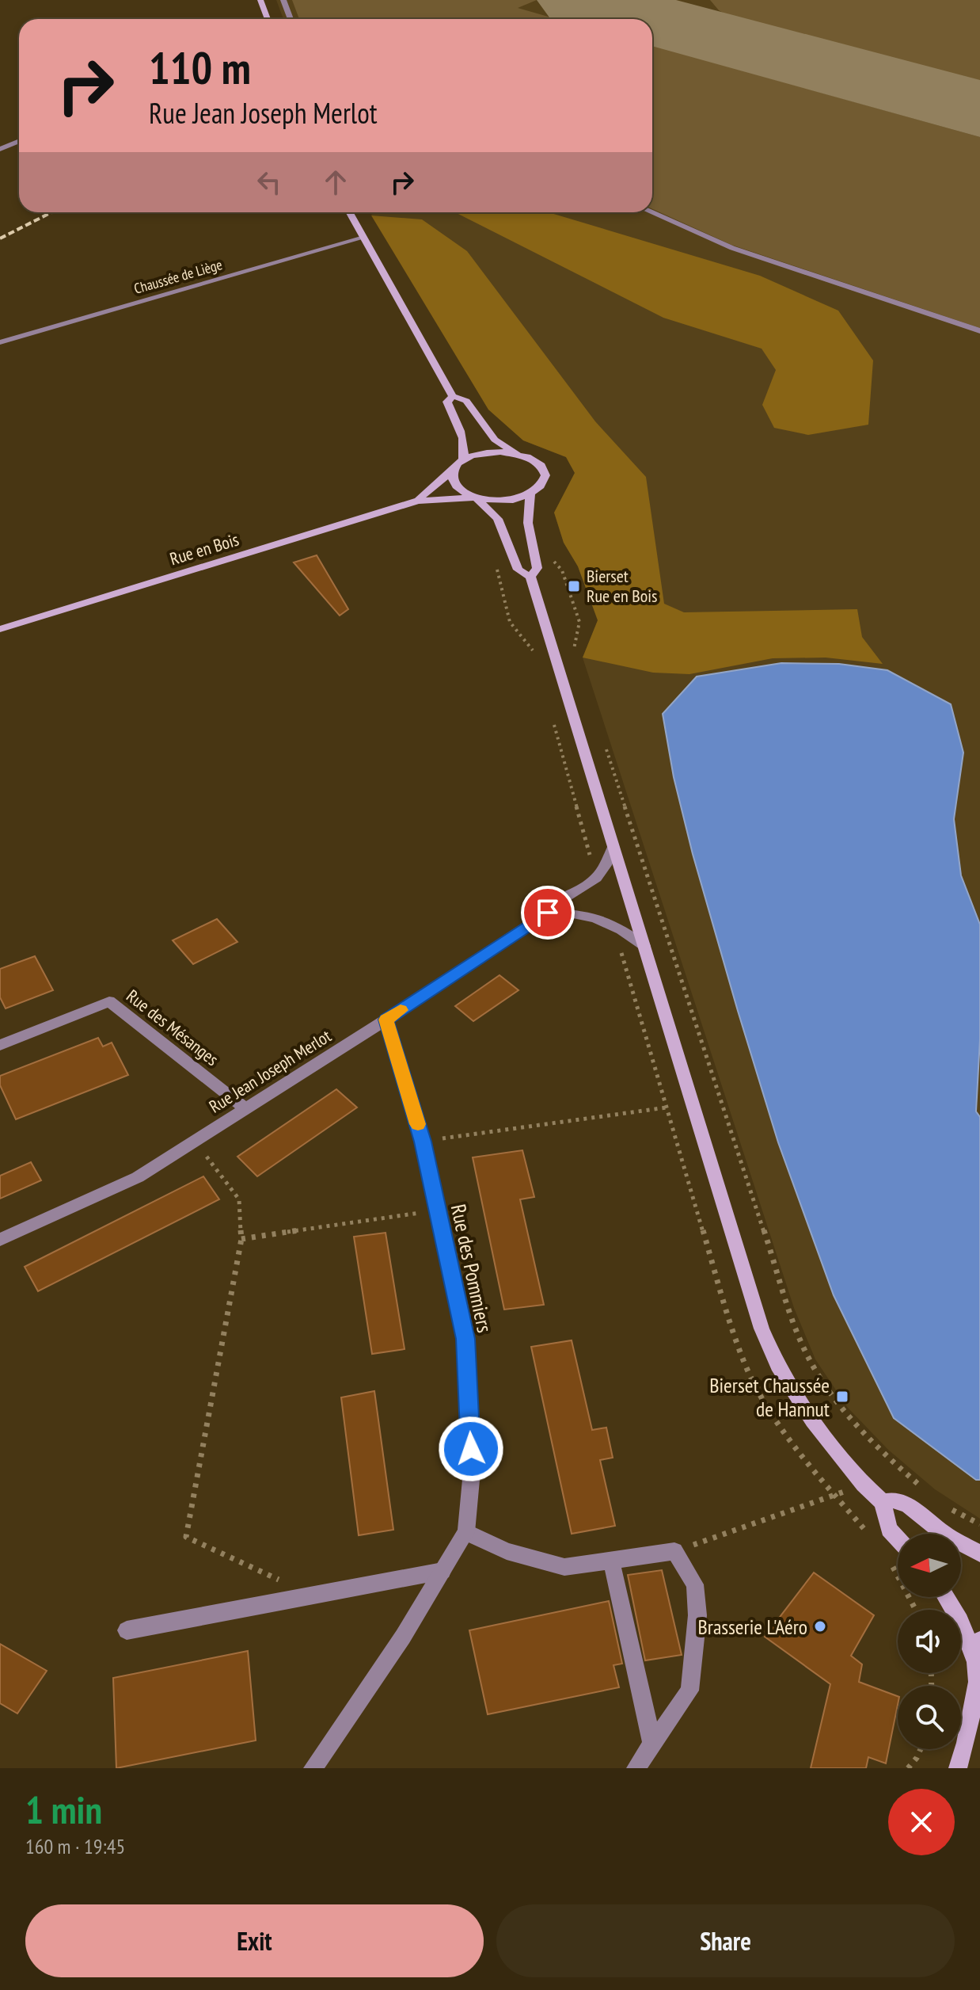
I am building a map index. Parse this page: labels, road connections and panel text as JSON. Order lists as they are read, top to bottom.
{
  "streets": {
    "main road": ["Rue en Bois"],
    "street": [
      "Chaussée de Liège",
      "Rue des Mésanges",
      "Rue Jean Joseph Merlot",
      "Rue des Pommiers"
    ]
  },
  "crossings": [
    ["Rue des Mésanges", "Rue Jean Joseph Merlot"],
    ["Rue Jean Joseph Merlot", "Rue des Pommiers"]
  ],
  "places": {
    "transit": ["Bierset Rue en Bois", "Bierset Chaussée de Hannut"],
    "other": ["Brasserie L'Aéro"]
  },
  "north": "left",
  "page": {
    "turn": ["110 m", "Rue Jean Joseph Merlot"],
    "heading": ["1 min", "160 m · 19:45"],
    "buttons": ["Exit", "Share"]
  }
}
